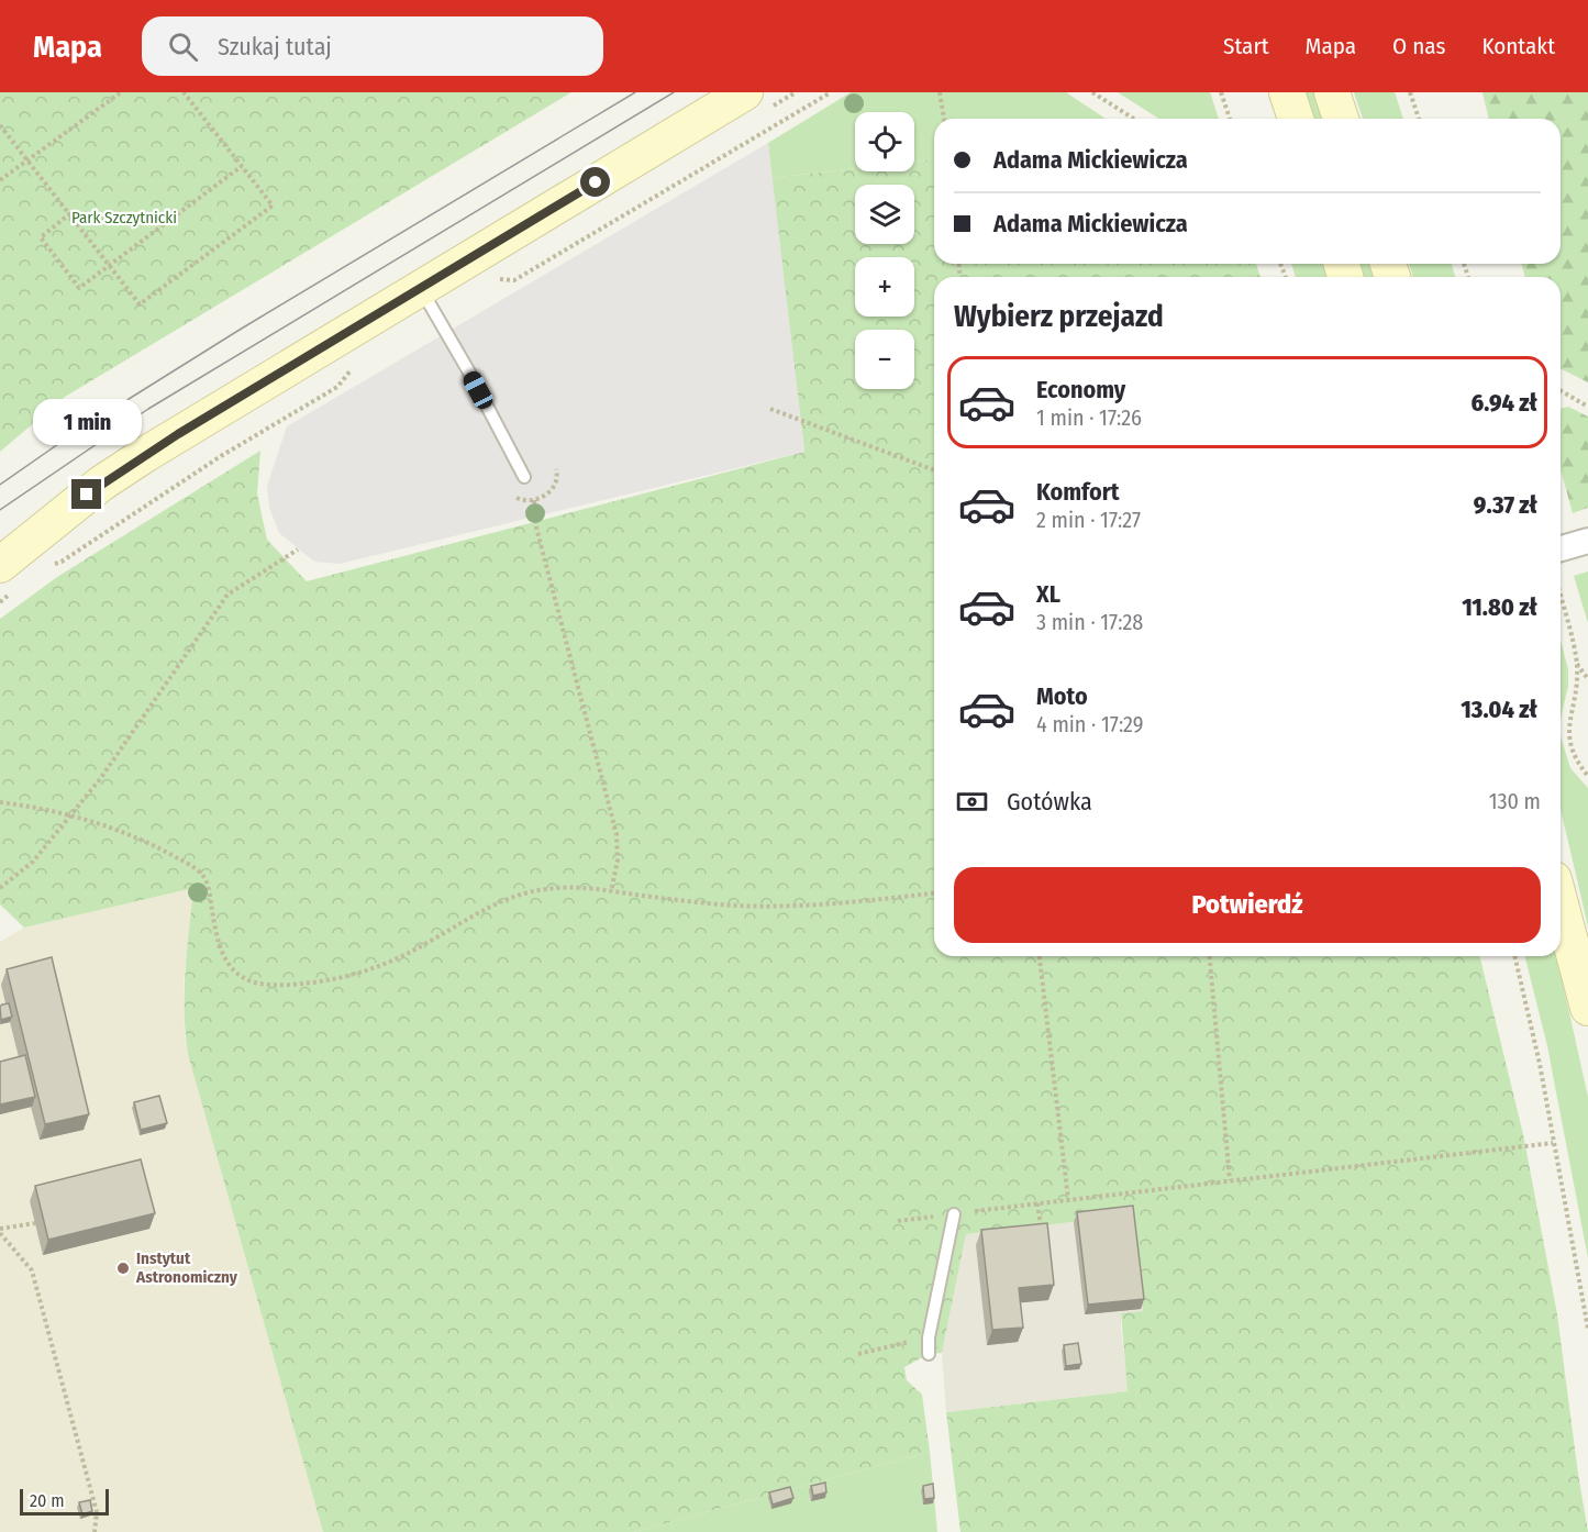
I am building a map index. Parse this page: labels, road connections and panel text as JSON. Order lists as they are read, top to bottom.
{
  "parks": ["Park Szczytnicki"],
  "places": ["Instytut Astronomiczny"],
  "scale_bar": "20 m",
  "page": {
    "header": "Mapa",
    "search": "Szukaj tutaj",
    "nav": [
      "Start",
      "Mapa",
      "O nas",
      "Kontakt"
    ],
    "map_buttons": ["+", "−"],
    "banner": ["Adama Mickiewicza", "Adama Mickiewicza"],
    "heading": "Wybierz przejazd",
    "list": [
      {
        "name": "Economy",
        "note": "1 min · 17:26",
        "value": "6.94 zł"
      },
      {
        "name": "Komfort",
        "note": "2 min · 17:27",
        "value": "9.37 zł"
      },
      {
        "name": "XL",
        "note": "3 min · 17:28",
        "value": "11.80 zł"
      },
      {
        "name": "Moto",
        "note": "4 min · 17:29",
        "value": "13.04 zł"
      }
    ],
    "bubble": "1 min",
    "pay": ["Gotówka", "130 m"],
    "buttons": "Potwierdź",
    "scale": "20 m"
  }
}
